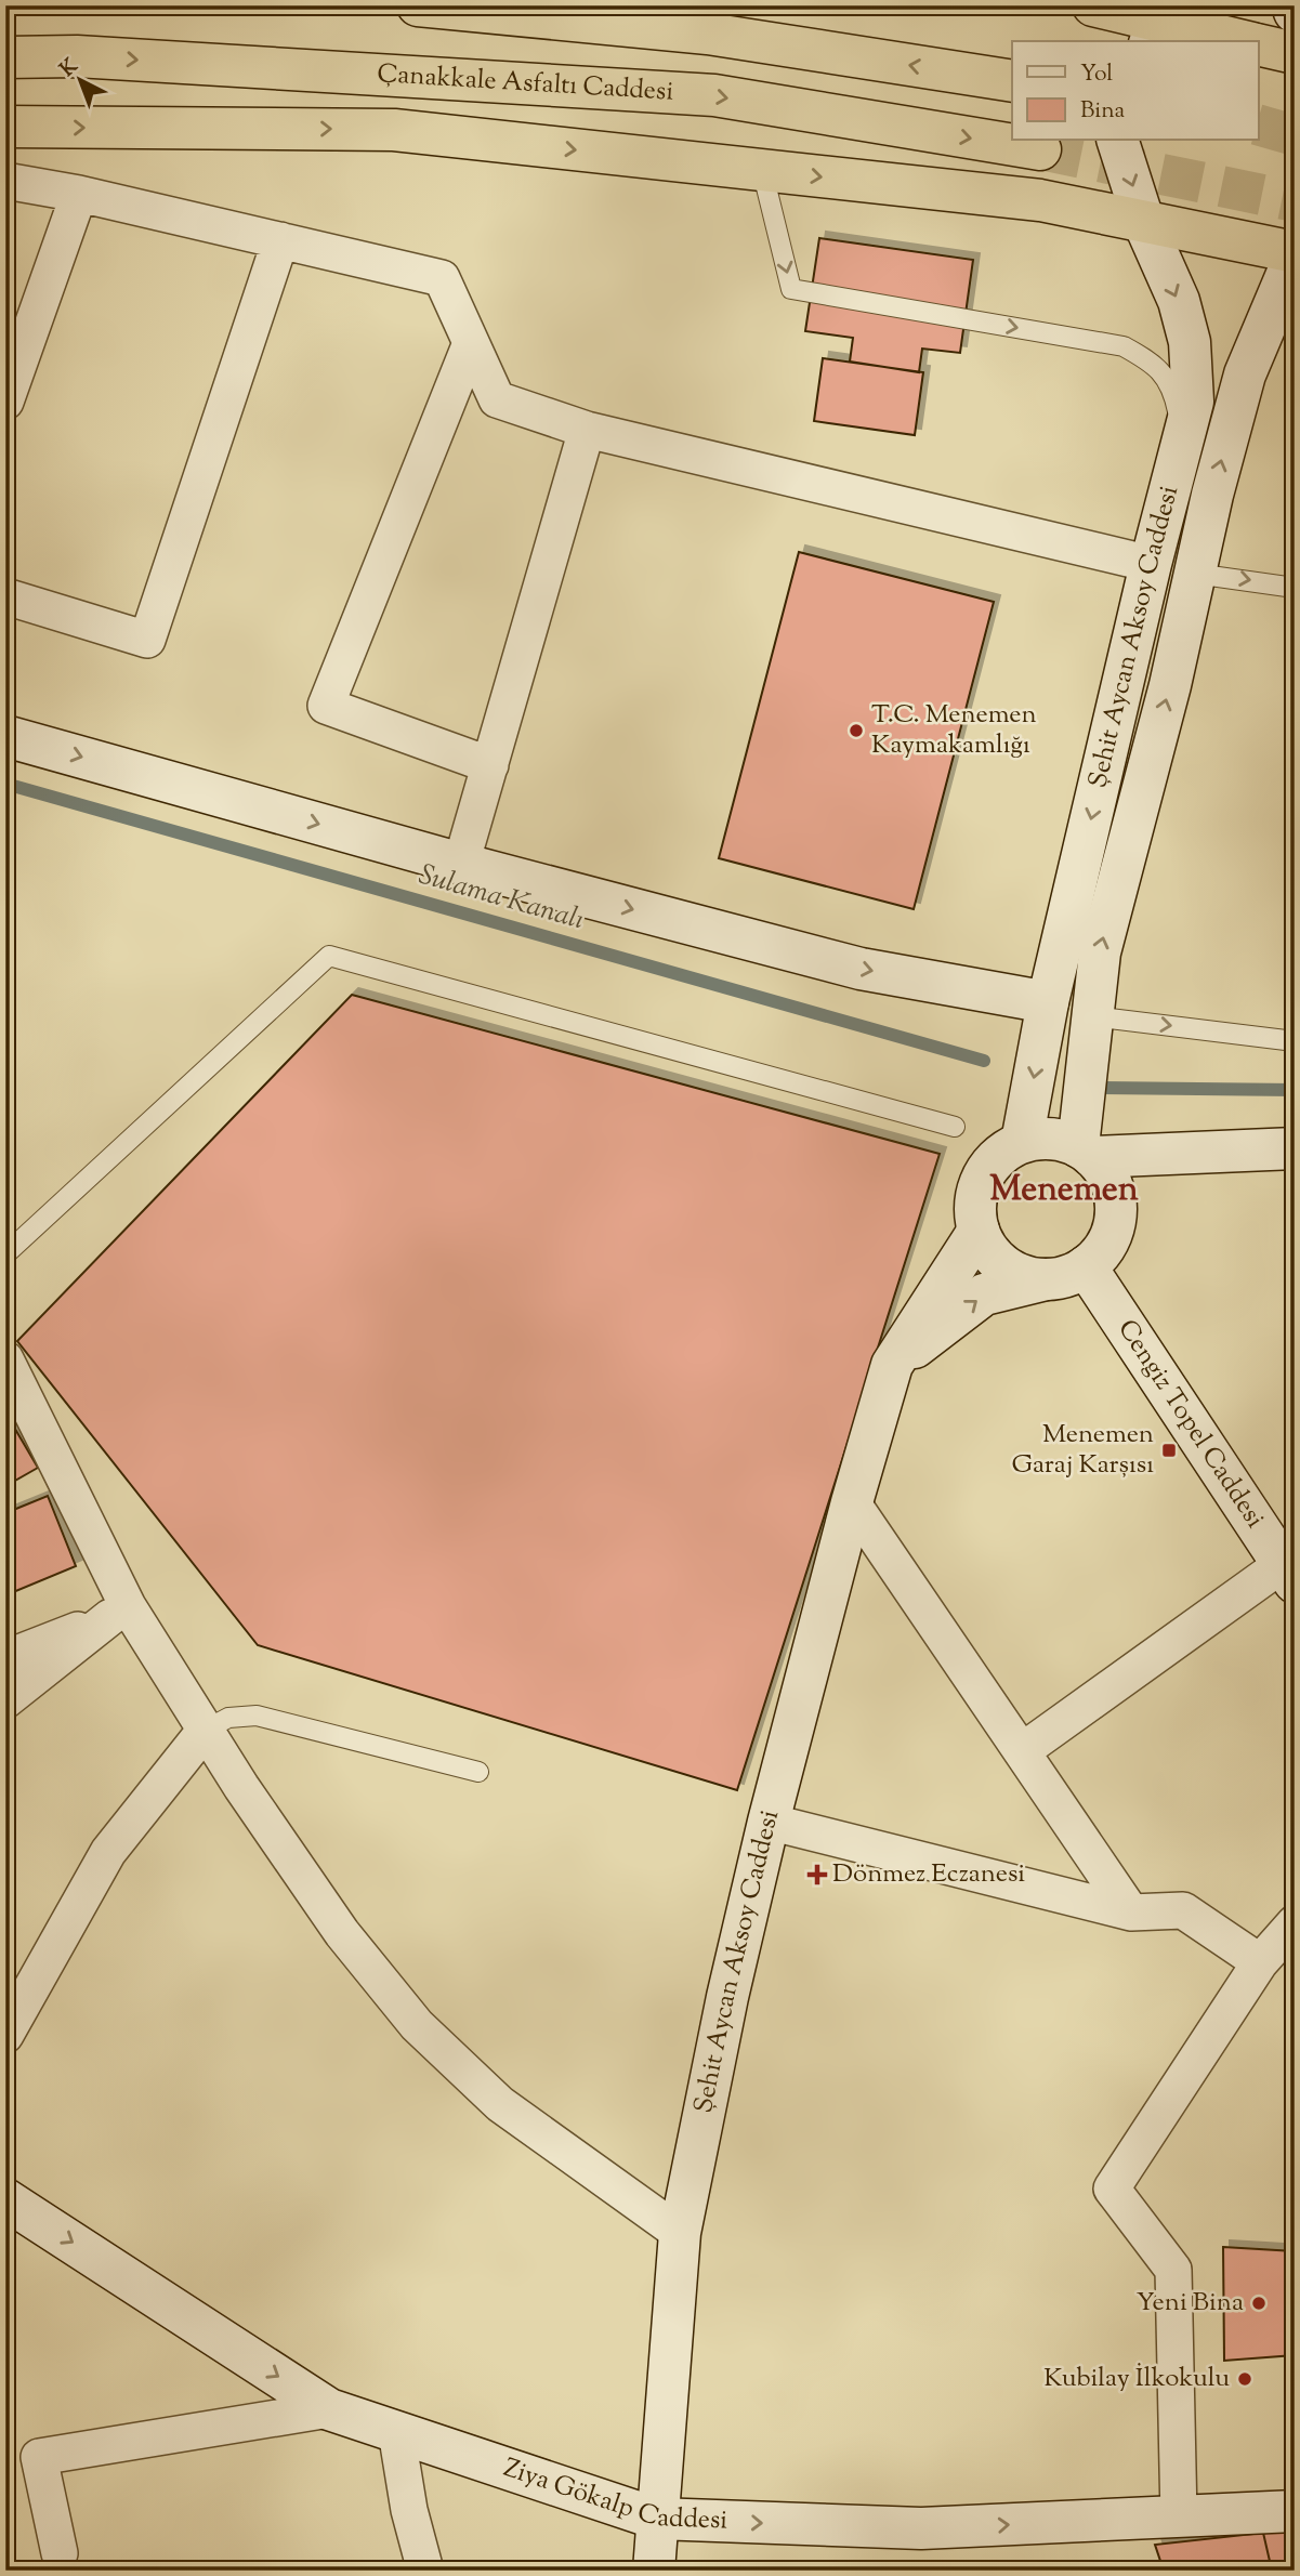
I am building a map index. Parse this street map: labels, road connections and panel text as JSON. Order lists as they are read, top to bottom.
{
  "streets": {
    "highway": ["Çanakkale Asfaltı Caddesi"],
    "street": ["Şehit Aycan Aksoy Caddesi", "Cengiz Topel Caddesi", "Ziya Gökalp Caddesi"]
  },
  "crossings": [
    ["Şehit Aycan Aksoy Caddesi", "Cengiz Topel Caddesi"],
    ["Şehit Aycan Aksoy Caddesi", "Ziya Gökalp Caddesi"]
  ],
  "one_way": ["Ziya Gökalp Caddesi"],
  "districts": ["Menemen"],
  "water": ["Sulama Kanalı"],
  "places": {
    "other": ["T.C. Menemen Kaymakamlığı", "Yeni Bina", "Kubilay İlkokulu"],
    "transit": ["Menemen Garaj Karşısı"],
    "health": ["Dönmez Eczanesi"]
  },
  "legend": ["Yol", "Bina"],
  "north": "top left"
}
